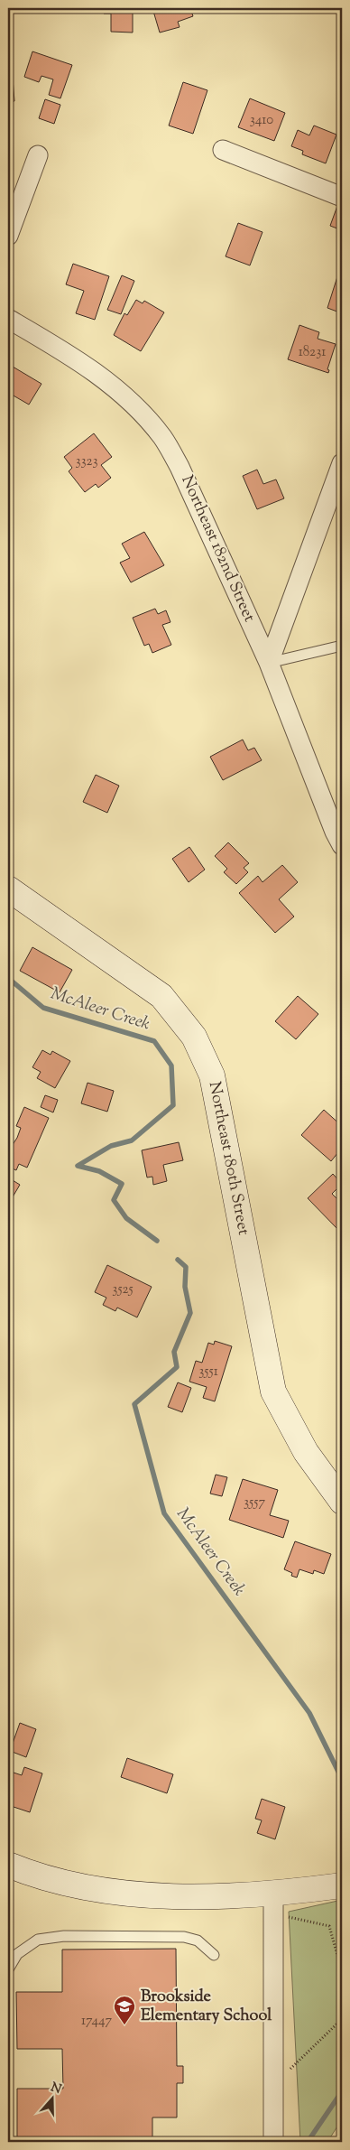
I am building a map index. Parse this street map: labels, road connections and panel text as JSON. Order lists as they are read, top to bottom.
{
  "streets": {
    "street": ["Northeast 182nd Street", "Northeast 180th Street"]
  },
  "water": ["McAleer Creek"],
  "places": {
    "school or university": ["Brookside Elementary School"]
  },
  "house_numbers": [
    "3410",
    "18231",
    "3323",
    "3525",
    "3551",
    "3557",
    "17447"
  ],
  "north": "top"
}
